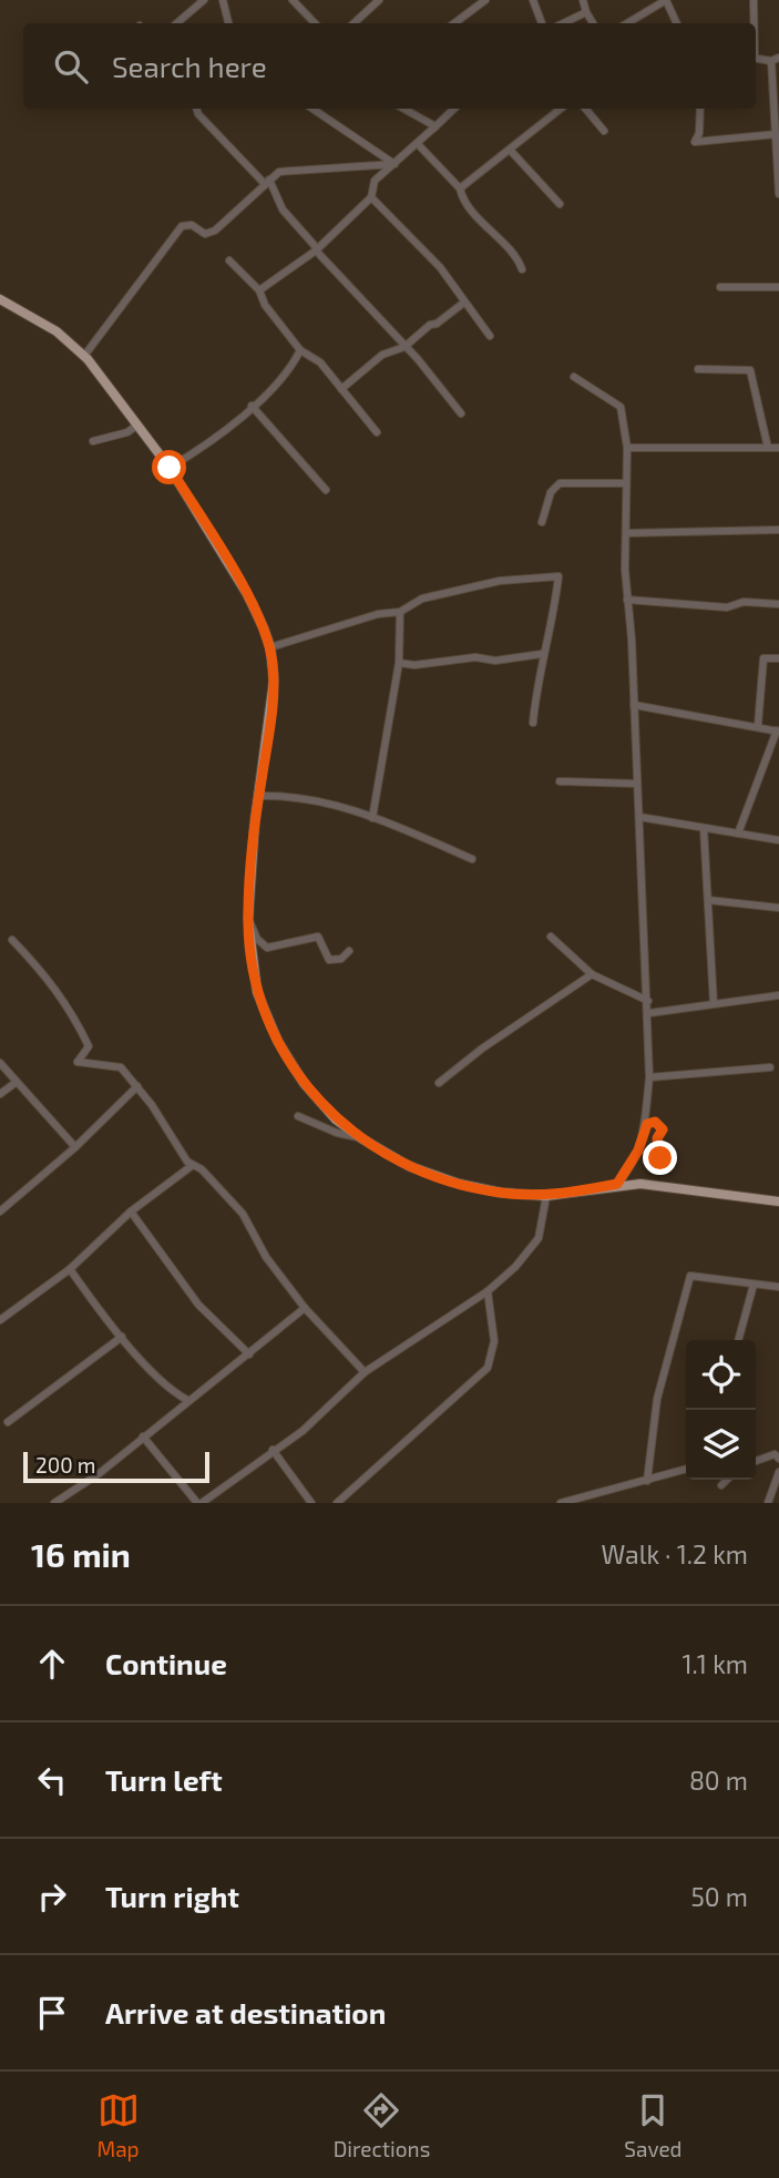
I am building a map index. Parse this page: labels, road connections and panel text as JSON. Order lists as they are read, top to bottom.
{
  "scale_bar": "200 m",
  "page": {
    "search": "Search here",
    "scale": "200 m",
    "heading": ["16 min", "Walk · 1.2 km"],
    "list": [
      ["Continue", "1.1 km"],
      ["Turn left", "80 m"],
      ["Turn right", "50 m"],
      "Arrive at destination"
    ],
    "nav": ["Map", "Directions", "Saved"]
  }
}
